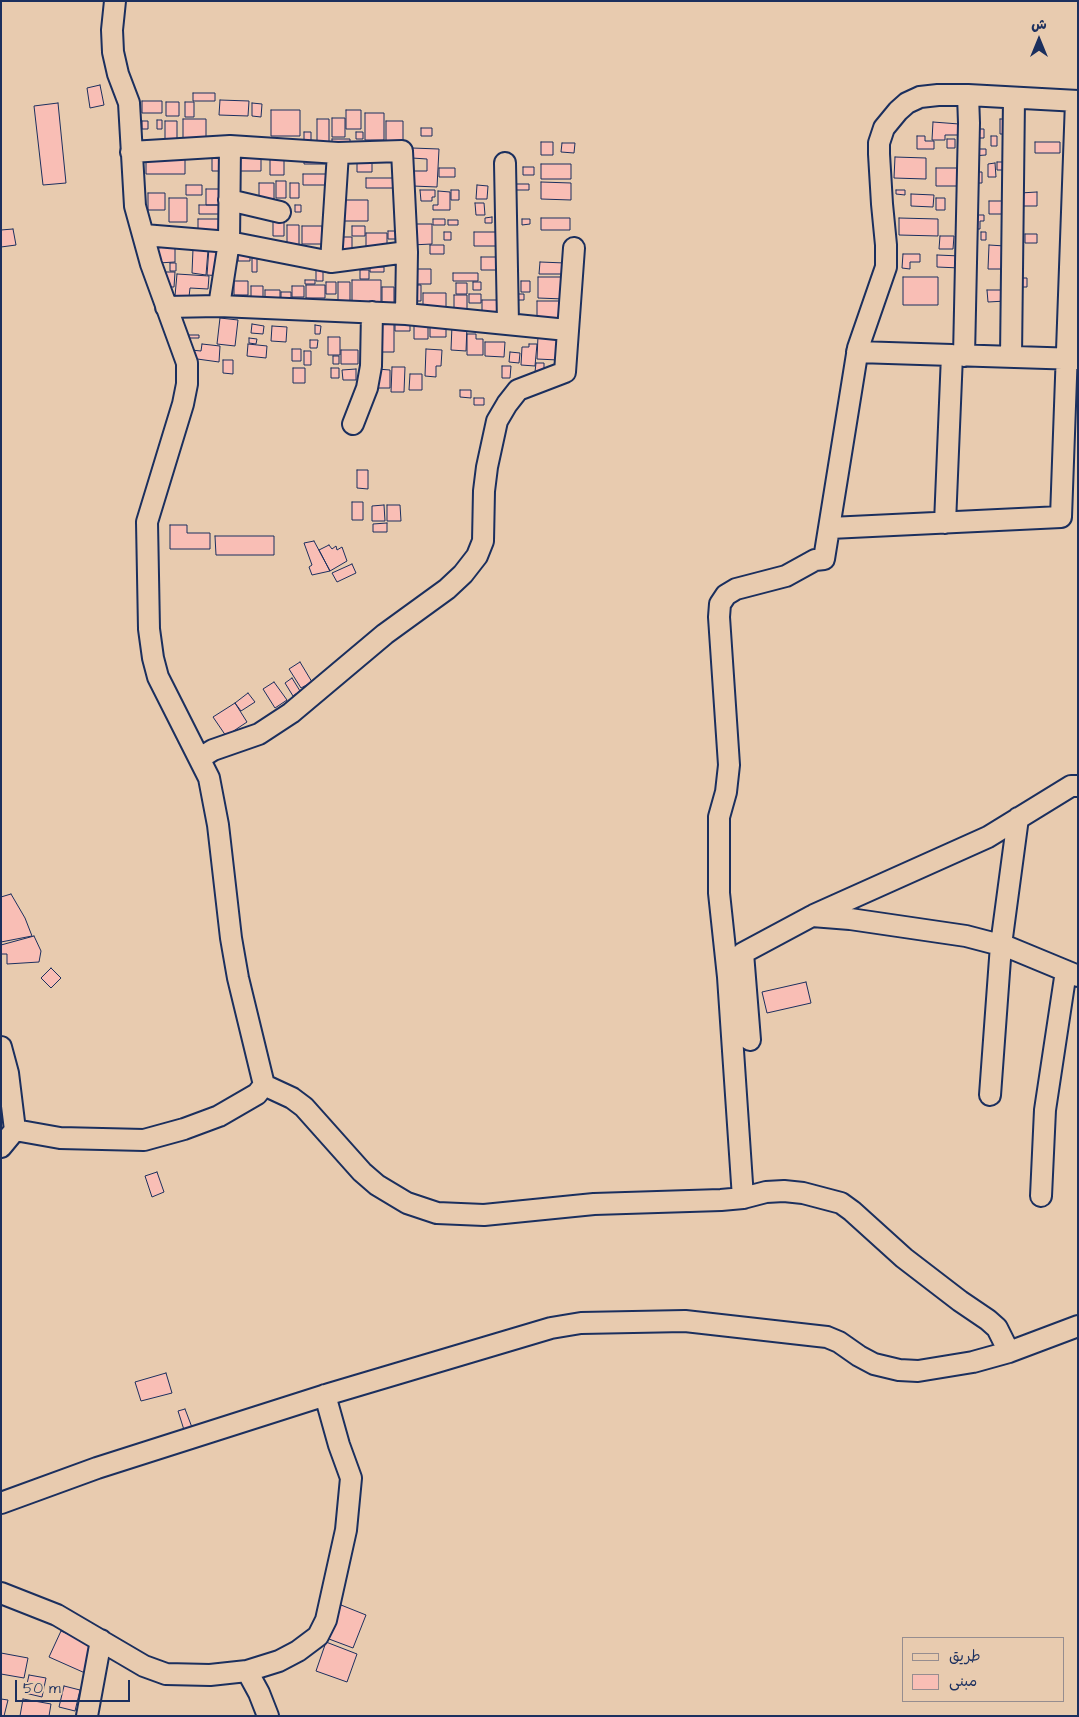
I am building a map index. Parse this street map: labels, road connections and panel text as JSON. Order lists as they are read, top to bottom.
{
  "legend": ["طريق", "مبنى"],
  "scale_bar": "50 m",
  "north": "top"
}
